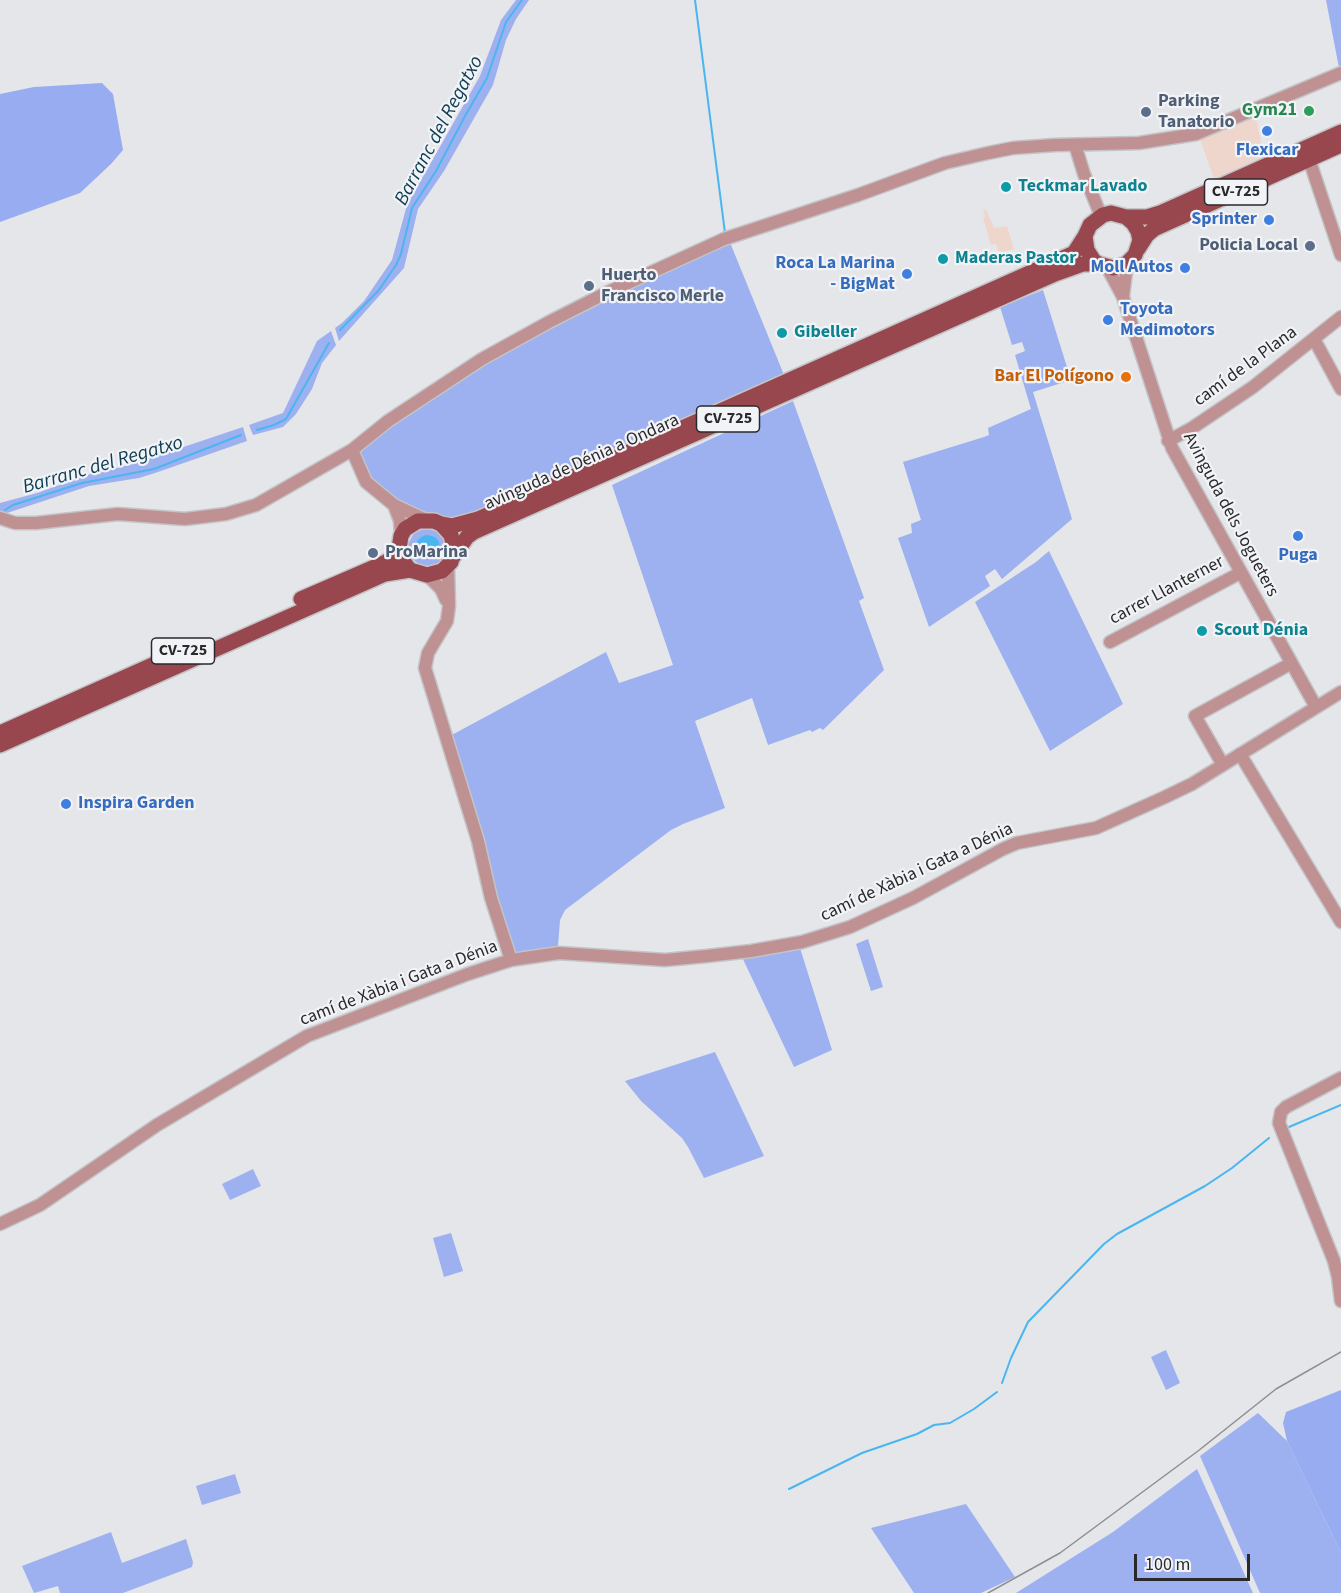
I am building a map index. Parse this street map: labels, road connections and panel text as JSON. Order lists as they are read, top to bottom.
{
  "streets": {
    "main road": ["CV-725", "avinguda de Dénia a Ondara"],
    "street": [
      "camí de la Plana",
      "Avinguda dels Jogueters",
      "carrer Llanterner",
      "camí de Xàbia i Gata a Dénia"
    ]
  },
  "crossings": [
    ["CV-725", "avinguda de Dénia a Ondara"],
    ["CV-725", "Avinguda dels Jogueters"],
    ["camí de la Plana", "Avinguda dels Jogueters"],
    ["avinguda de Dénia a Ondara", "Avinguda dels Jogueters"],
    ["Avinguda dels Jogueters", "carrer Llanterner"],
    ["Avinguda dels Jogueters", "camí de Xàbia i Gata a Dénia"]
  ],
  "water": ["Barranc del Regatxo"],
  "places": [
    "Gym21",
    "Parking Tanatorio",
    "Flexicar",
    "Teckmar Lavado",
    "Sprinter",
    "Policia Local",
    "Maderas Pastor",
    "Moll Autos",
    "Roca La Marina - BigMat",
    "Huerto Francisco Merle",
    "Toyota Medimotors",
    "Gibeller",
    "Bar El Polígono",
    "Puga",
    "ProMarina",
    "Scout Dénia",
    "Inspira Garden"
  ],
  "scale_bar": "100 m"
}
